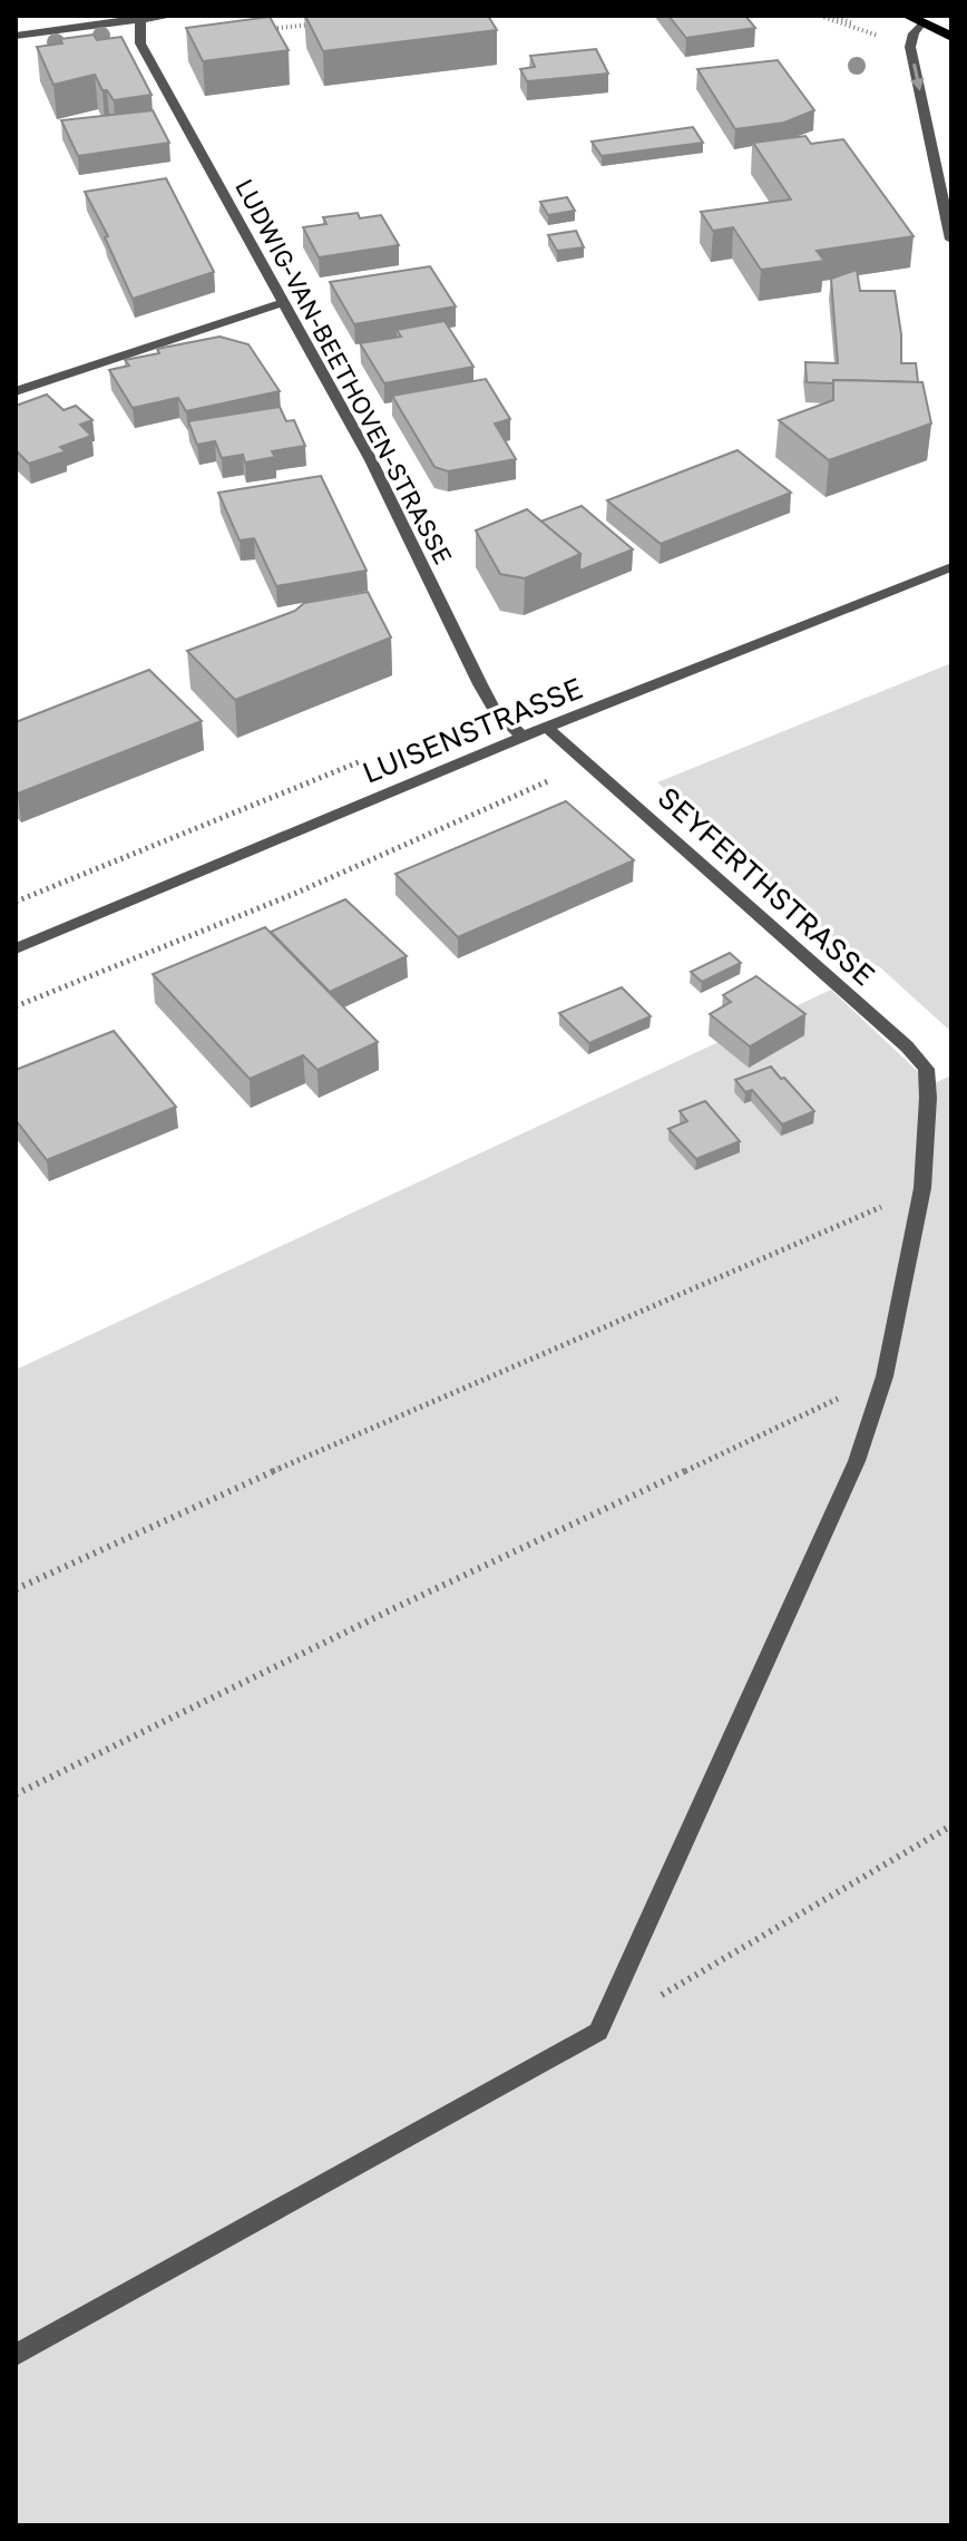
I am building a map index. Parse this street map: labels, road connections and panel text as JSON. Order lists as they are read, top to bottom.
{
  "streets": {
    "street": ["LUDWIG-VAN-BEETHOVEN-STRASSE", "LUISENSTRASSE", "SEYFERTHSTRASSE"]
  },
  "crossings": [
    ["LUDWIG-VAN-BEETHOVEN-STRASSE", "LUISENSTRASSE"],
    ["LUISENSTRASSE", "SEYFERTHSTRASSE"]
  ]
}
